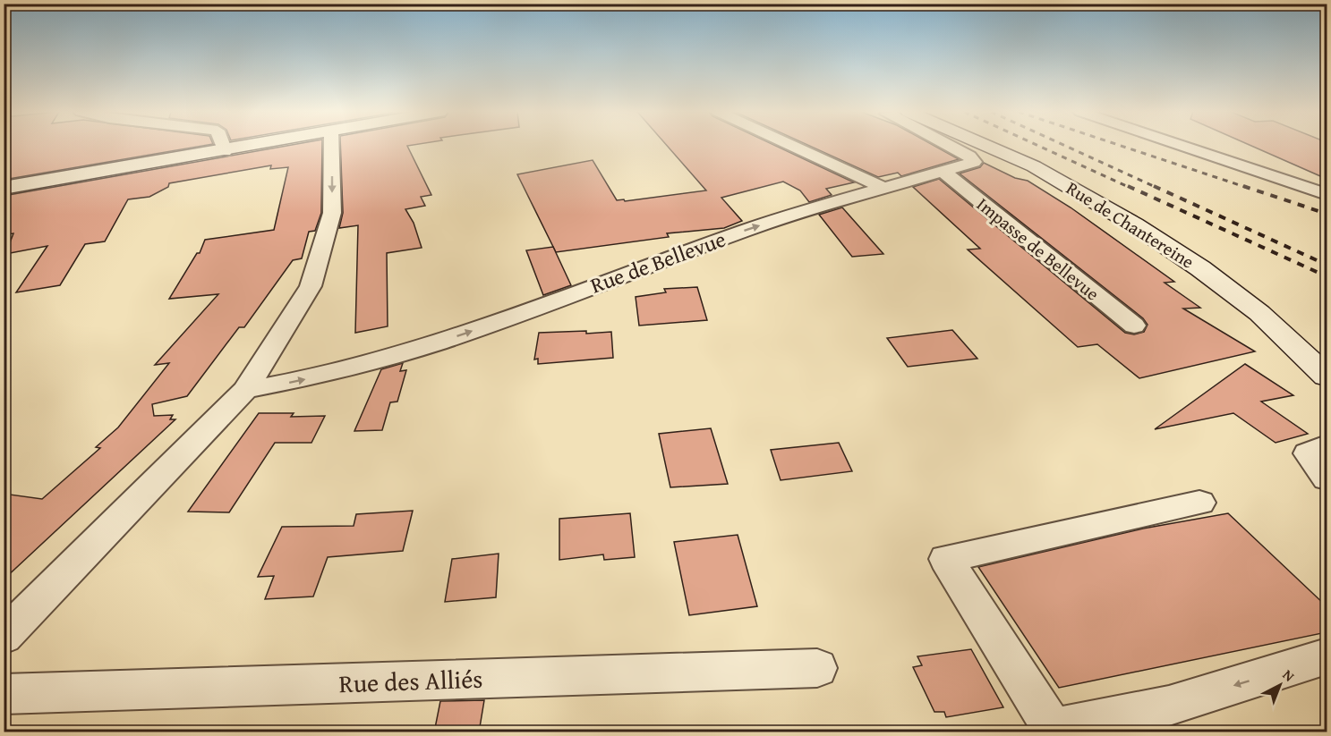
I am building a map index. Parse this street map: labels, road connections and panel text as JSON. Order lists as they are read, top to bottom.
{
  "streets": {
    "main road": ["Rue de Chantereine"],
    "street": ["Impasse de Bellevue", "Rue de Bellevue", "Rue des Alliés"]
  },
  "crossings": [
    ["Impasse de Bellevue", "Rue de Bellevue"]
  ],
  "one_way": ["Rue de Bellevue"],
  "north": "top right"
}
